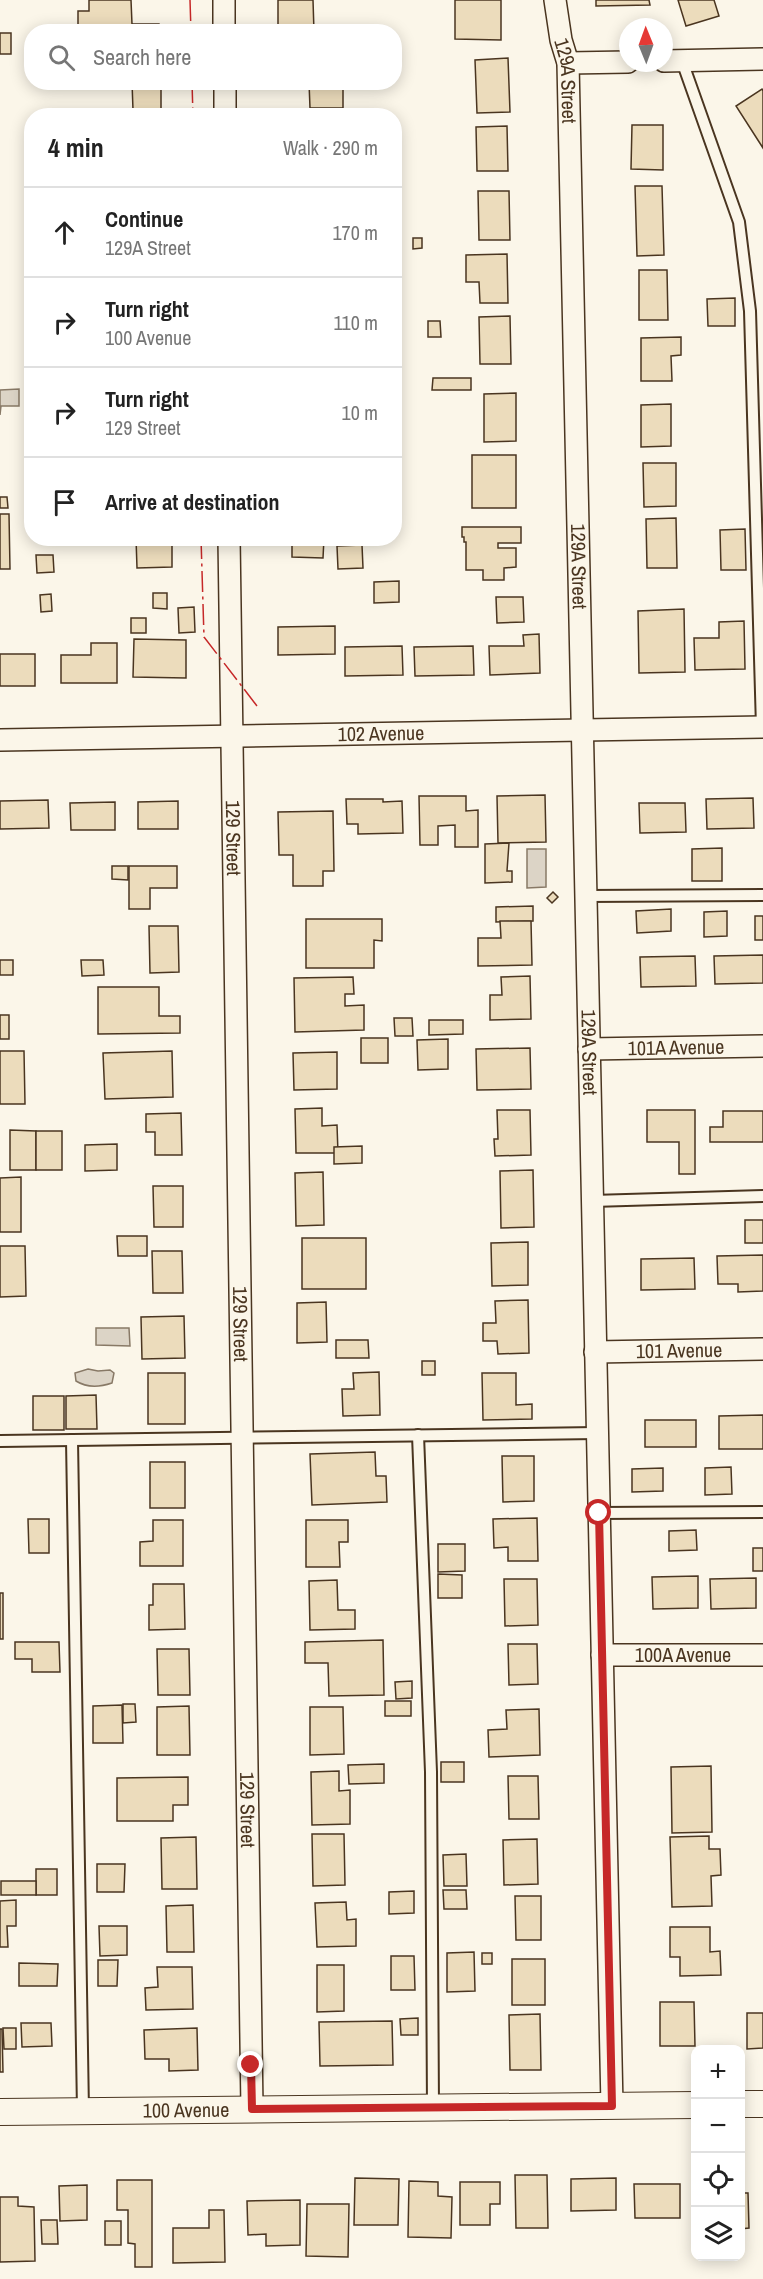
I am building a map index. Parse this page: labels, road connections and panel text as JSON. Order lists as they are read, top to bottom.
{
  "streets": {
    "street": [
      "129A Street",
      "102 Avenue",
      "129 Street",
      "101A Avenue",
      "101 Avenue",
      "100A Avenue",
      "100 Avenue"
    ]
  },
  "crossings": [
    ["129A Street", "102 Avenue"],
    ["129A Street", "101A Avenue"],
    ["129A Street", "101 Avenue"],
    ["129A Street", "100A Avenue"],
    ["129A Street", "100 Avenue"],
    ["102 Avenue", "129 Street"],
    ["129 Street", "100 Avenue"]
  ],
  "north": "top",
  "page": {
    "search": "Search here",
    "heading": ["4 min", "Walk · 290 m"],
    "list": [
      ["Continue", "129A Street", "170 m"],
      ["Turn right", "100 Avenue", "110 m"],
      ["Turn right", "129 Street", "10 m"],
      "Arrive at destination"
    ],
    "map_buttons": ["+", "−"]
  }
}
